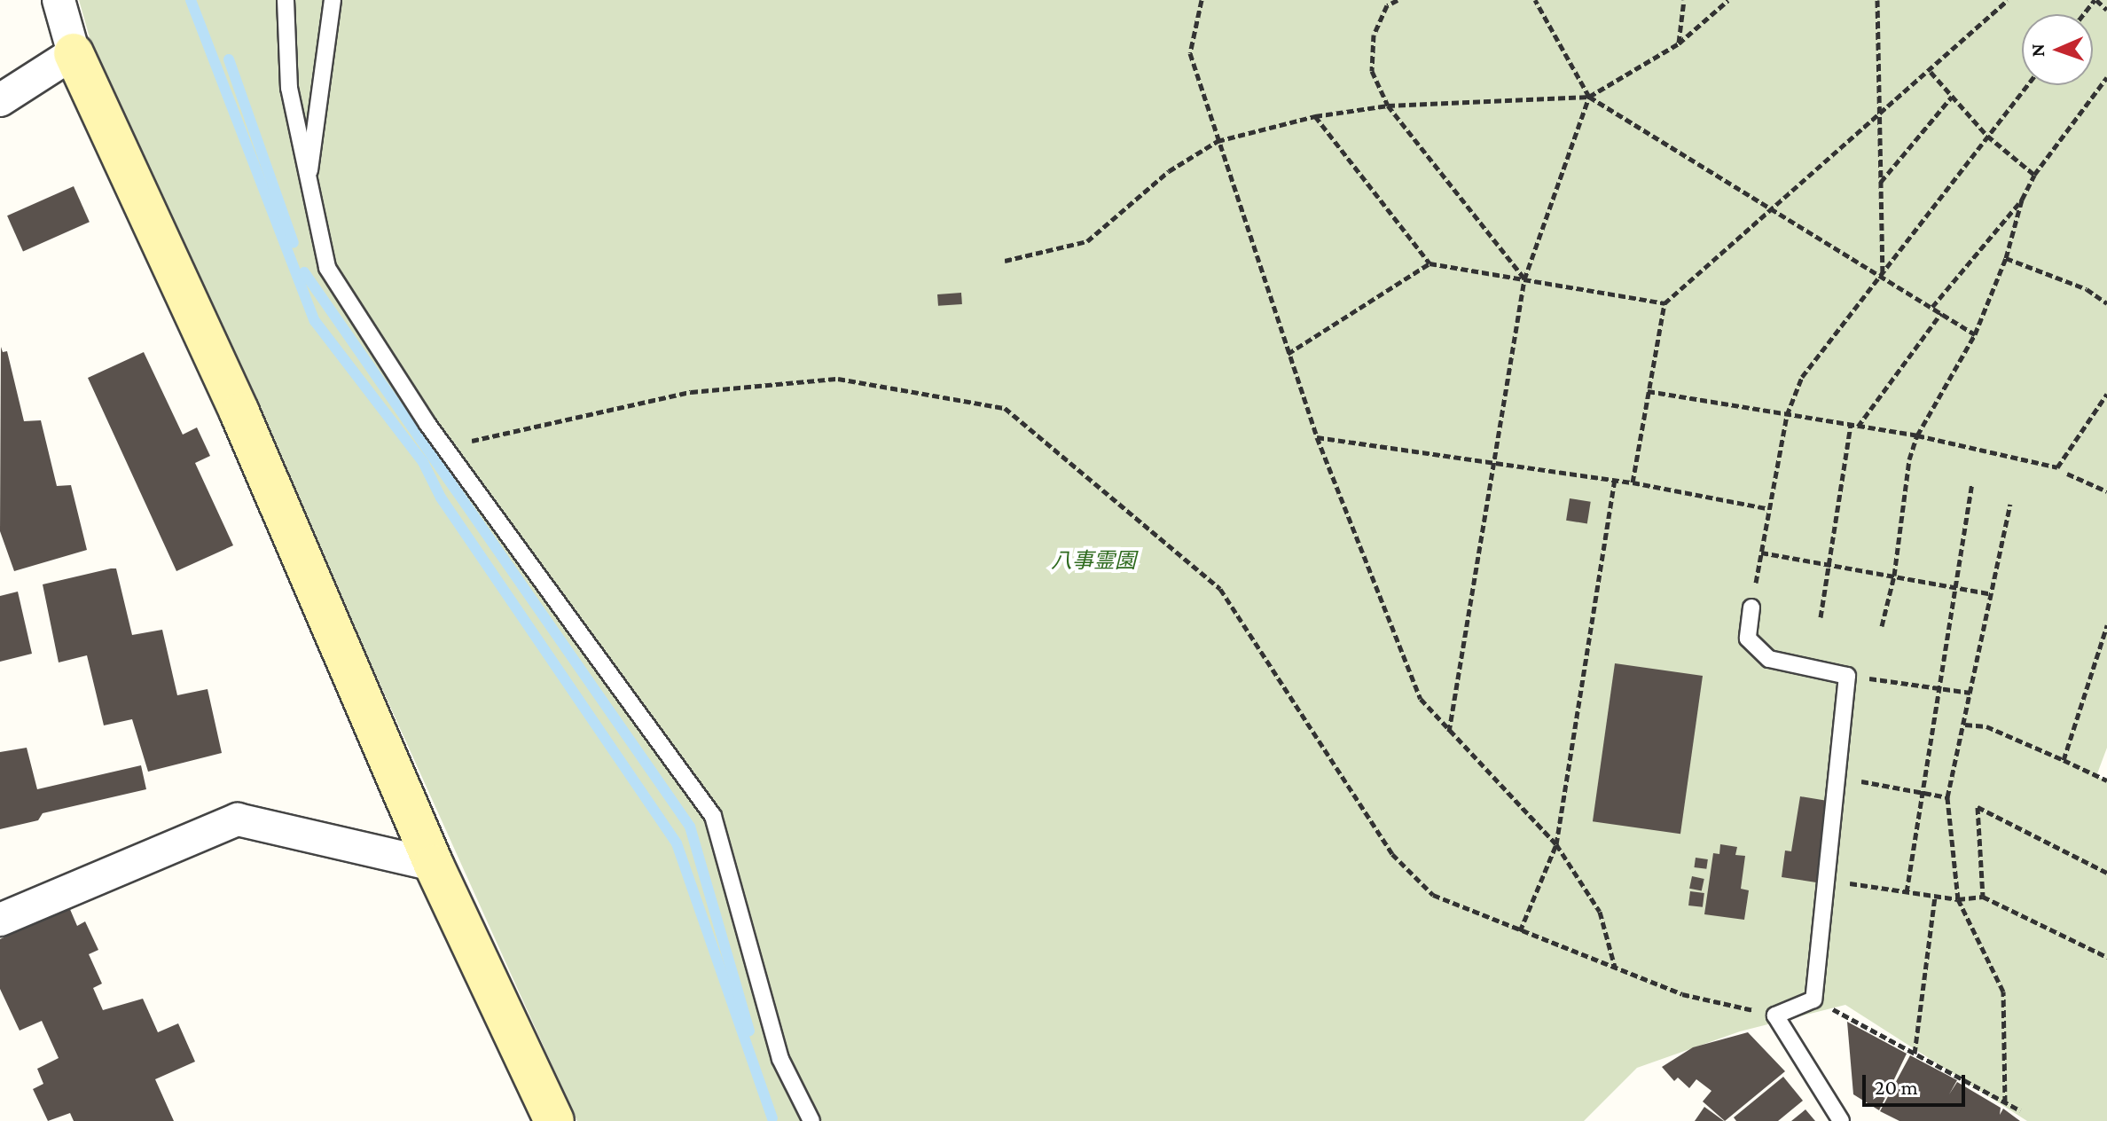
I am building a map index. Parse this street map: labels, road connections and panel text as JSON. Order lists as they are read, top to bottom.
{
  "parks": ["八事霊園"],
  "scale_bar": "20 m",
  "north": "left"
}
